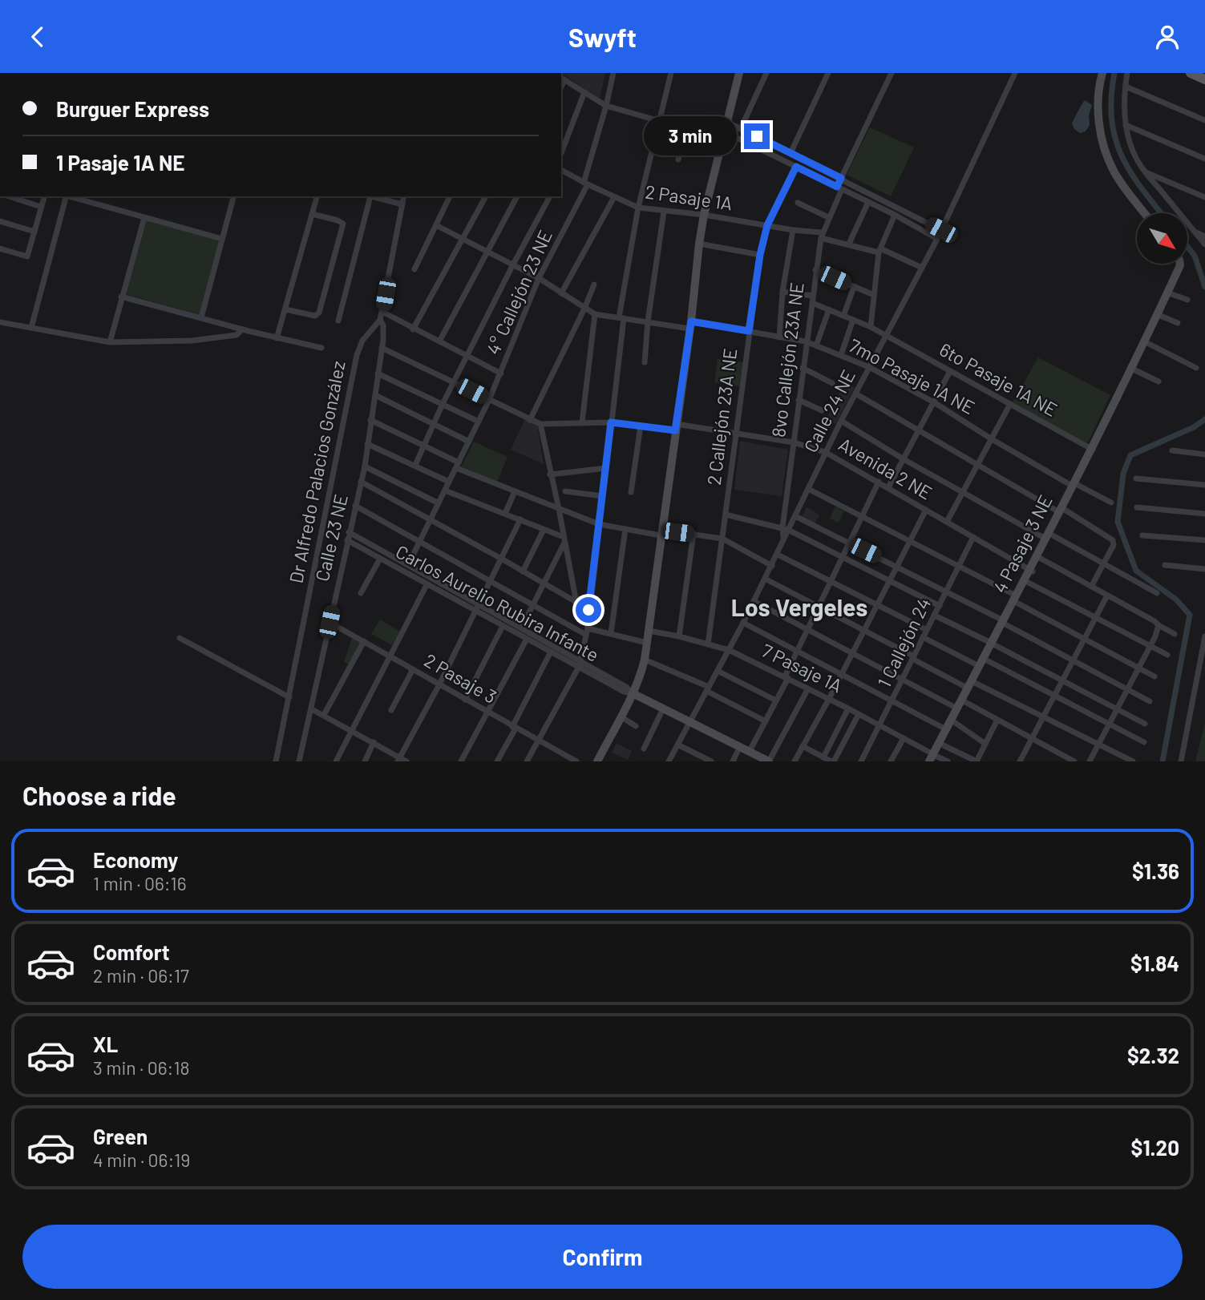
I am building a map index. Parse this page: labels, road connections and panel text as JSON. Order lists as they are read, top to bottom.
{
  "streets": {
    "street": [
      "2 Pasaje 1A",
      "4° Callejón 23 NE",
      "8vo Callejón 23A NE",
      "7mo Pasaje 1A NE",
      "6to Pasaje 1A NE",
      "Calle 24 NE",
      "2 Callejón 23A NE",
      "Avenida 2 NE",
      "Dr Alfredo Palacios González",
      "Calle 23 NE",
      "4 Pasaje 3 NE",
      "Carlos Aurelio Rubira Infante",
      "1 Callejón 24",
      "7 Pasaje 1A",
      "2 Pasaje 3"
    ]
  },
  "crossings": [
    ["2 Pasaje 1A", "4° Callejón 23 NE"],
    ["2 Pasaje 1A", "8vo Callejón 23A NE"],
    ["2 Pasaje 1A", "Calle 24 NE"],
    ["2 Pasaje 1A", "2 Callejón 23A NE"],
    ["4° Callejón 23 NE", "Carlos Aurelio Rubira Infante"],
    ["8vo Callejón 23A NE", "7mo Pasaje 1A NE"],
    ["8vo Callejón 23A NE", "6to Pasaje 1A NE"],
    ["8vo Callejón 23A NE", "Calle 24 NE"],
    ["8vo Callejón 23A NE", "Avenida 2 NE"],
    ["7mo Pasaje 1A NE", "Calle 24 NE"],
    ["7mo Pasaje 1A NE", "2 Callejón 23A NE"],
    ["7mo Pasaje 1A NE", "4 Pasaje 3 NE"],
    ["6to Pasaje 1A NE", "Calle 24 NE"],
    ["6to Pasaje 1A NE", "4 Pasaje 3 NE"],
    ["Calle 24 NE", "Avenida 2 NE"],
    ["Calle 24 NE", "7 Pasaje 1A"],
    ["2 Callejón 23A NE", "Avenida 2 NE"],
    ["2 Callejón 23A NE", "7 Pasaje 1A"],
    ["Avenida 2 NE", "4 Pasaje 3 NE"],
    ["Avenida 2 NE", "1 Callejón 24"],
    ["Dr Alfredo Palacios González", "Calle 23 NE"],
    ["Calle 23 NE", "Carlos Aurelio Rubira Infante"],
    ["Calle 23 NE", "2 Pasaje 3"],
    ["4 Pasaje 3 NE", "7 Pasaje 1A"],
    ["1 Callejón 24", "7 Pasaje 1A"]
  ],
  "districts": ["Los Vergeles"],
  "north": "bottom right",
  "page": {
    "header": "Swyft",
    "banner": ["Burguer Express", "1 Pasaje 1A NE"],
    "bubble": "3 min",
    "heading": "Choose a ride",
    "list": [
      {
        "name": "Economy",
        "note": "1 min · 06:16",
        "value": "$1.36"
      },
      {
        "name": "Comfort",
        "note": "2 min · 06:17",
        "value": "$1.84"
      },
      {
        "name": "XL",
        "note": "3 min · 06:18",
        "value": "$2.32"
      },
      {
        "name": "Green",
        "note": "4 min · 06:19",
        "value": "$1.20"
      }
    ],
    "buttons": "Confirm"
  }
}
